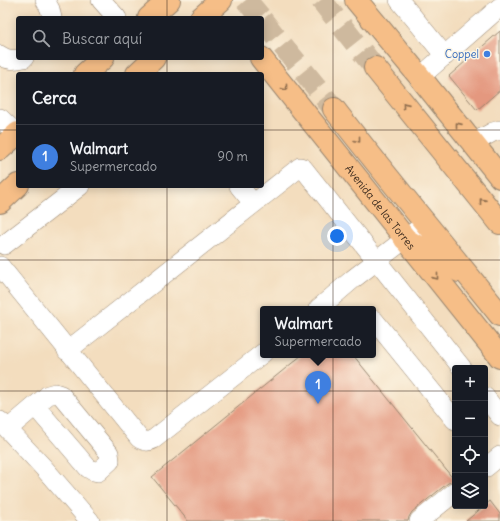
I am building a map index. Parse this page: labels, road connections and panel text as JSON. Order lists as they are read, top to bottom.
{
  "streets": {
    "main road": ["Avenida de las Torres"]
  },
  "places": ["Coppel"],
  "page": {
    "search": "Buscar aquí",
    "heading": "Cerca",
    "list": [
      {
        "mark": "1",
        "name": "Walmart",
        "note": "Supermercado",
        "value": "90 m"
      }
    ],
    "popup": ["Walmart", "Supermercado"],
    "map_buttons": ["+", "−"],
    "pins": "1"
  }
}
